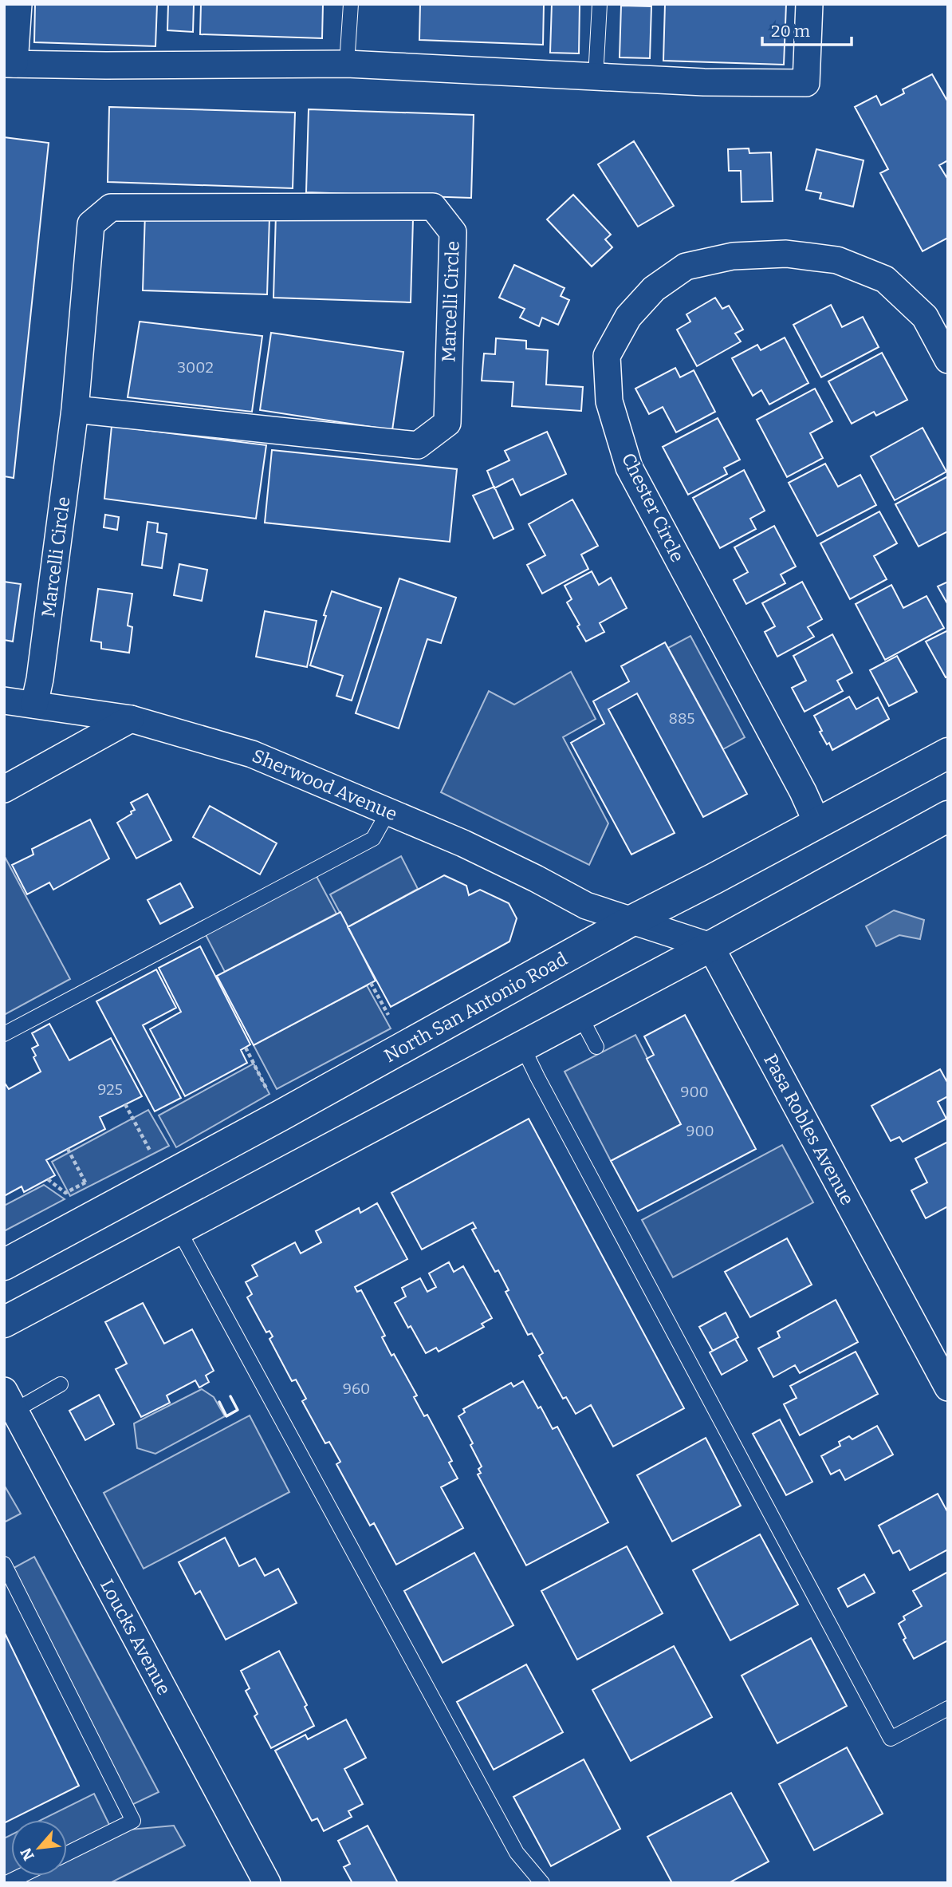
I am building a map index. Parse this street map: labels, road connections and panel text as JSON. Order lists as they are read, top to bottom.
{
  "streets": {
    "main road": ["North San Antonio Road"],
    "street": [
      "Marcelli Circle",
      "Chester Circle",
      "Sherwood Avenue",
      "Pasa Robles Avenue",
      "Loucks Avenue"
    ]
  },
  "crossings": [
    ["Marcelli Circle", "Sherwood Avenue"],
    ["Chester Circle", "North San Antonio Road"],
    ["Sherwood Avenue", "North San Antonio Road"]
  ],
  "house_numbers": [
    "3002",
    "885",
    "925",
    "900",
    "900",
    "960"
  ],
  "scale_bar": "20 m",
  "north": "bottom left"
}
